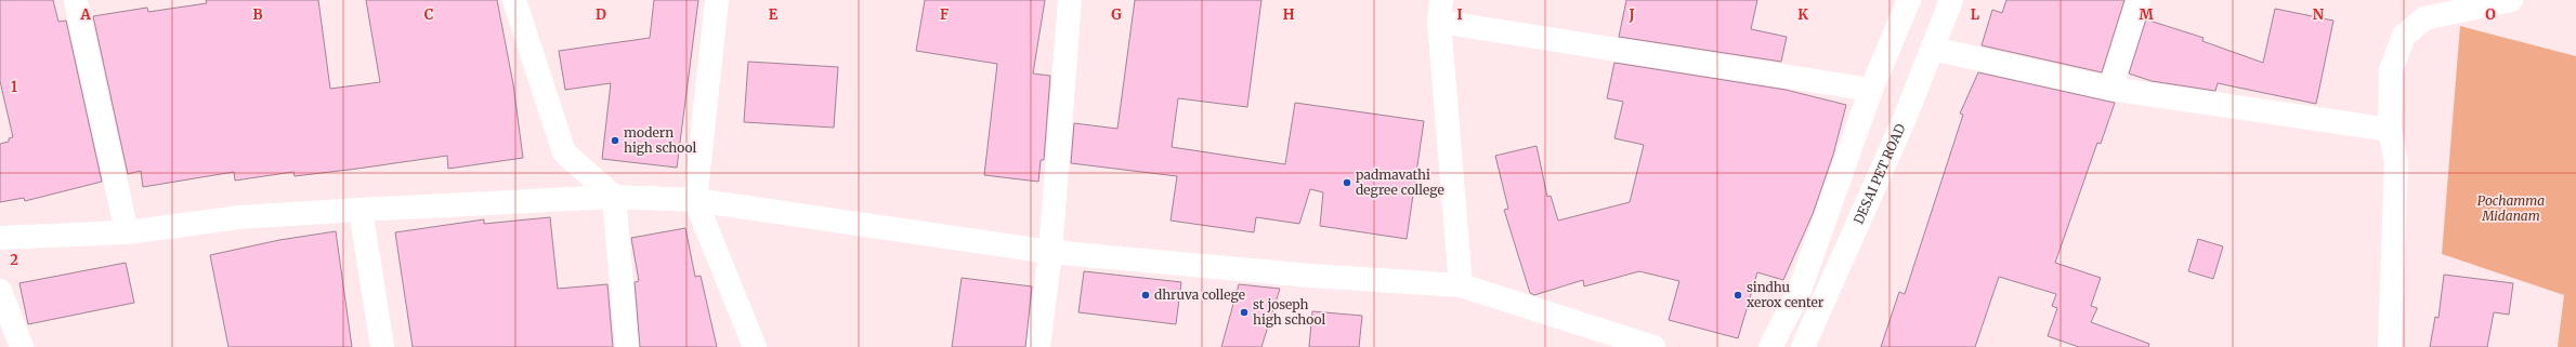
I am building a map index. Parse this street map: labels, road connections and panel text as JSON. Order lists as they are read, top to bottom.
{
  "streets": {
    "street": ["DESAI PET ROAD"]
  },
  "parks": ["Pochamma Midanam"],
  "places": [
    "modern high school",
    "padmavathi degree college",
    "dhruva college",
    "sindhu xerox center",
    "st joseph high school"
  ],
  "grid": {
    "columns": [
      "A",
      "B",
      "C",
      "D",
      "E",
      "F",
      "G",
      "H",
      "I",
      "J",
      "K",
      "L",
      "M",
      "N",
      "O"
    ],
    "rows": ["1", "2"]
  }
}
